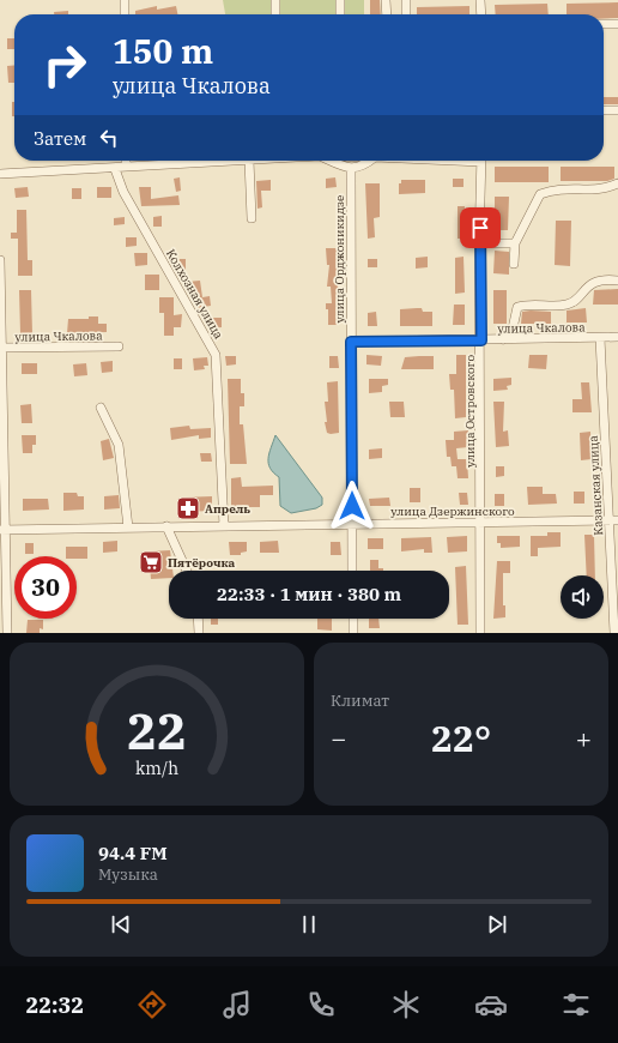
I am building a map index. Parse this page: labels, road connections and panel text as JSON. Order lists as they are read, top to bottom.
{
  "streets": {
    "street": [
      "улица Орджоникидзе",
      "Колхозная улица",
      "улица Чкалова",
      "улица Островского",
      "Казанская улица",
      "улица Дзержинского"
    ]
  },
  "crossings": [
    ["улица Орджоникидзе", "улица Чкалова"],
    ["улица Орджоникидзе", "улица Дзержинского"],
    ["Колхозная улица", "улица Дзержинского"],
    ["улица Чкалова", "улица Островского"],
    ["улица Чкалова", "Казанская улица"],
    ["улица Островского", "улица Дзержинского"],
    ["Казанская улица", "улица Дзержинского"]
  ],
  "places": {
    "pharmacy": ["Апрель"],
    "supermarket": ["Пятёрочка"]
  },
  "page": {
    "turn": ["150 m", "улица Чкалова"],
    "then": "Затем",
    "limit": "30",
    "trip": "22:33 · 1 мин · 380 m",
    "tile": "Климат",
    "heat": ["−", "22°", "+"],
    "song": ["94.4 FM", "Музыка"],
    "tabs": "22:32",
    "gauge": ["22", "km/h"]
  }
}
